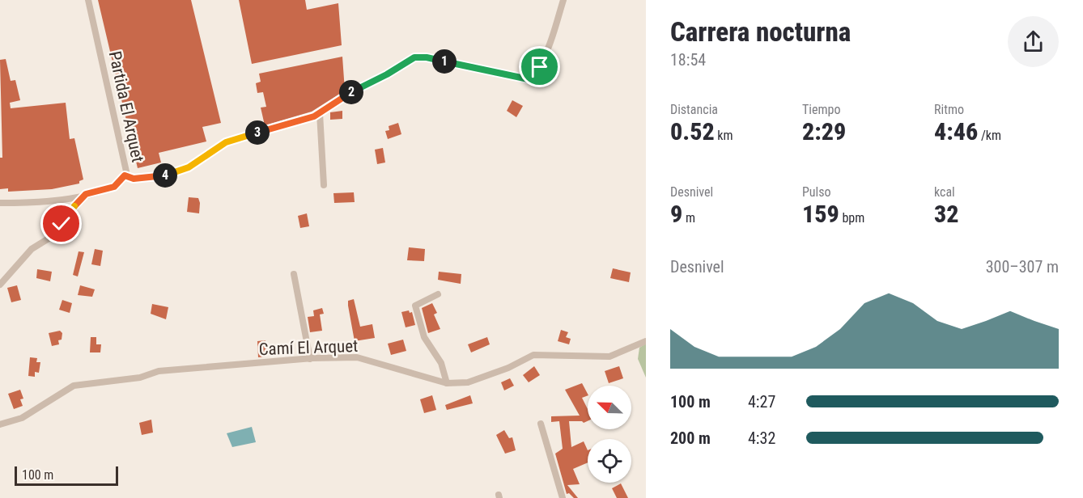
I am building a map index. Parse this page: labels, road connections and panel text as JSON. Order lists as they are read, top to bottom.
{
  "streets": {
    "street": ["Partida El Arquet", "Camí El Arquet"]
  },
  "scale_bar": "100 m",
  "north": "top left",
  "page": {
    "heading": ["Carrera nocturna", "18:54"],
    "pins": [
      "1",
      "2",
      "3",
      "4"
    ],
    "stats": [
      ["Distancia", "0.52 km"],
      ["Tiempo", "2:29"],
      ["Ritmo", "4:46 /km"],
      ["Desnivel", "9 m"],
      ["Pulso", "159 bpm"],
      ["kcal", "32"]
    ],
    "chart": ["Desnivel", "300–307 m"],
    "list": [
      {
        "name": "100 m",
        "note": "4:27"
      },
      {
        "name": "200 m",
        "note": "4:32"
      }
    ],
    "scale": "100 m"
  }
}
